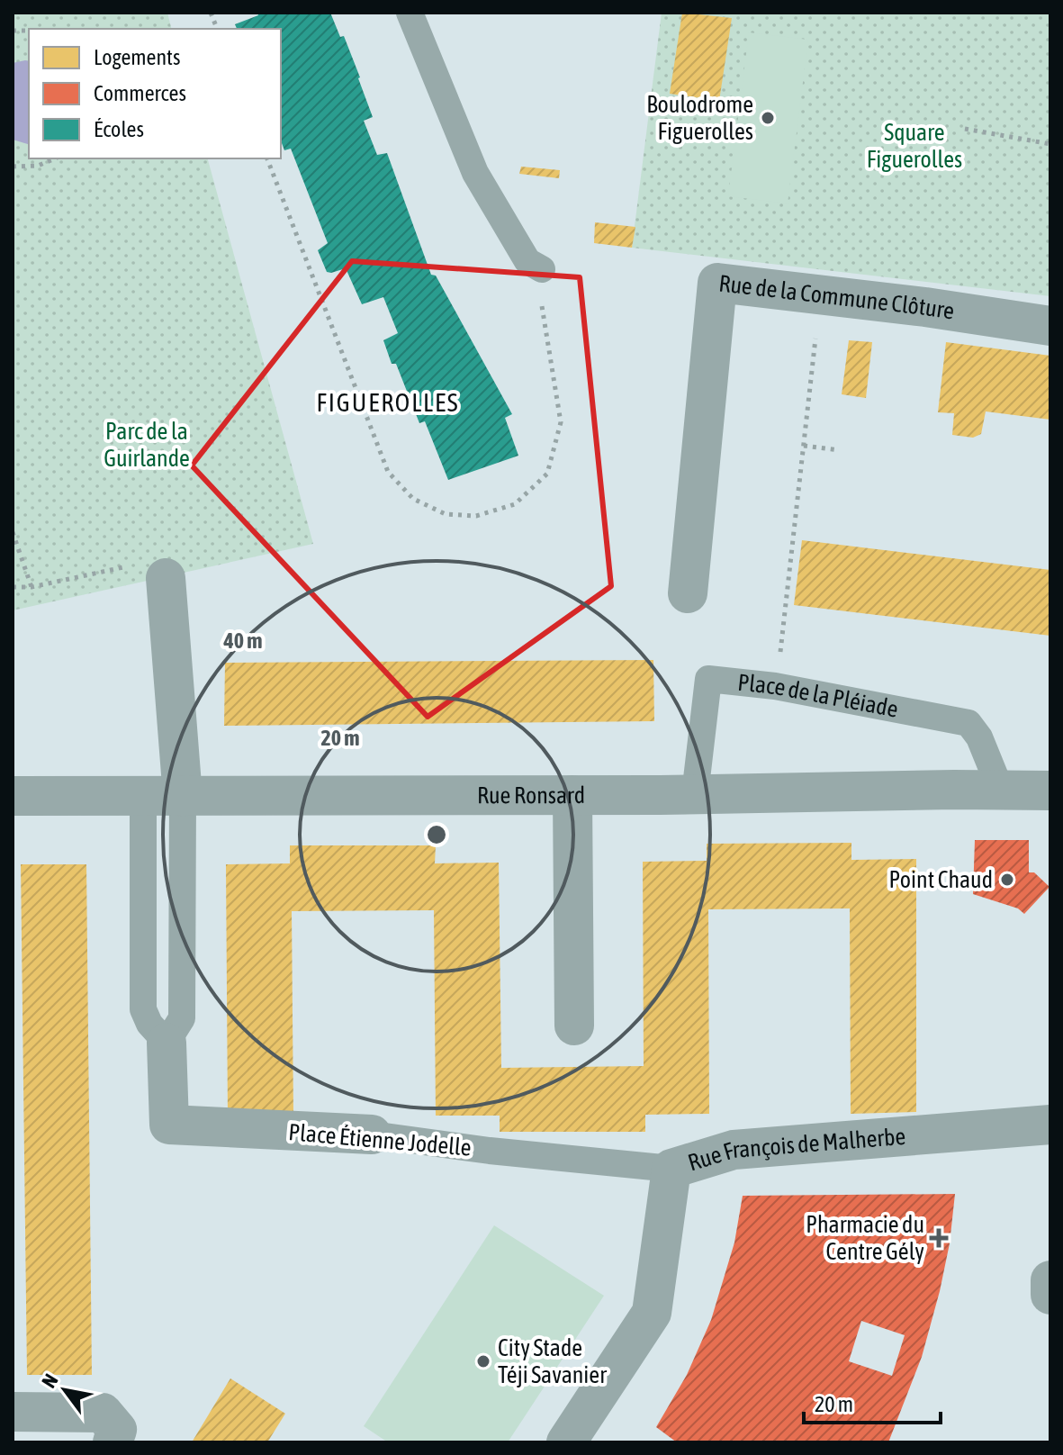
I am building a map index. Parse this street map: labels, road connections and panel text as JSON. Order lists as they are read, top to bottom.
{
  "streets": {
    "street": [
      "Rue de la Commune Clôture",
      "Rue Ronsard",
      "Place Étienne Jodelle",
      "Rue François de Malherbe"
    ],
    "lane": ["Place de la Pléiade"]
  },
  "crossings": [
    ["Place de la Pléiade", "Rue Ronsard"],
    ["Rue Ronsard", "Place Étienne Jodelle"],
    ["Place Étienne Jodelle", "Rue François de Malherbe"]
  ],
  "districts": ["FIGUEROLLES"],
  "parks": ["Square Figuerolles", "Parc de la Guirlande"],
  "places": {
    "other": ["Boulodrome Figuerolles", "Point Chaud", "City Stade Téji Savanier"],
    "health": ["Pharmacie du Centre Gély"]
  },
  "legend": ["Logements", "Commerces", "Écoles"],
  "scale_bar": "20 m",
  "north": "top left",
  "rings": ["40 m", "20 m"]
}
